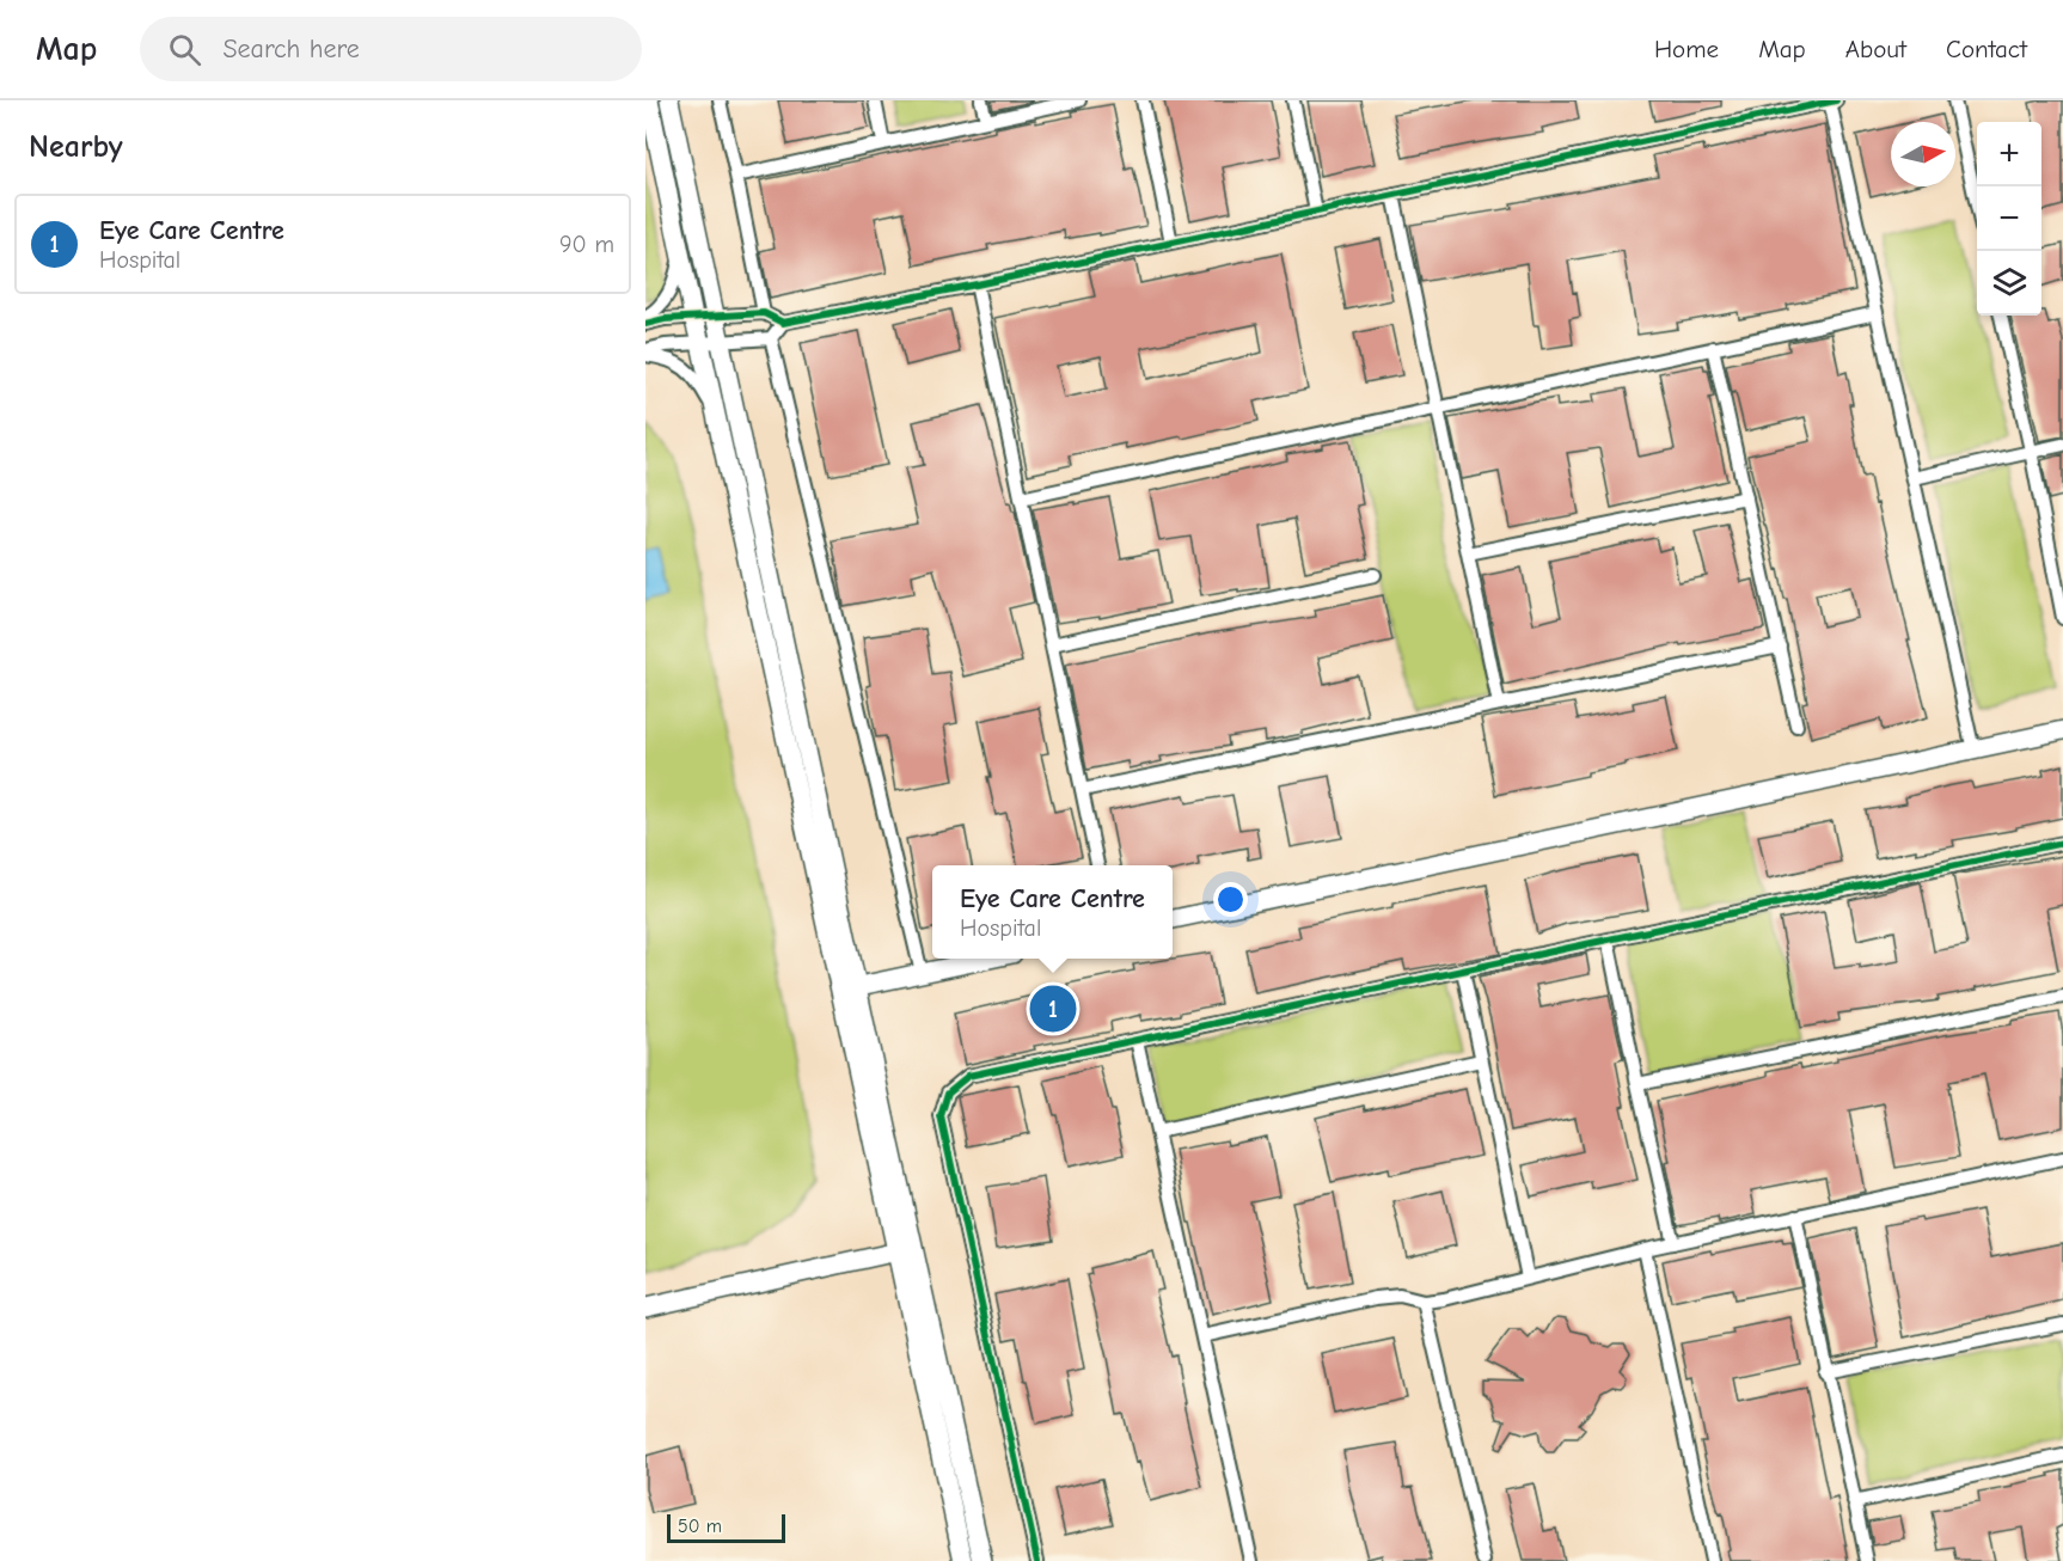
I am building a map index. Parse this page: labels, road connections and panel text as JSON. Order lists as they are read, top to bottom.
{
  "scale_bar": "50 m",
  "north": "right",
  "page": {
    "header": "Map",
    "search": "Search here",
    "nav": [
      "Home",
      "Map",
      "About",
      "Contact"
    ],
    "heading": "Nearby",
    "map_buttons": ["+", "−"],
    "list": [
      {
        "mark": "1",
        "name": "Eye Care Centre",
        "note": "Hospital",
        "value": "90 m"
      }
    ],
    "popup": ["Eye Care Centre", "Hospital"],
    "pins": "1",
    "scale": "50 m"
  }
}
